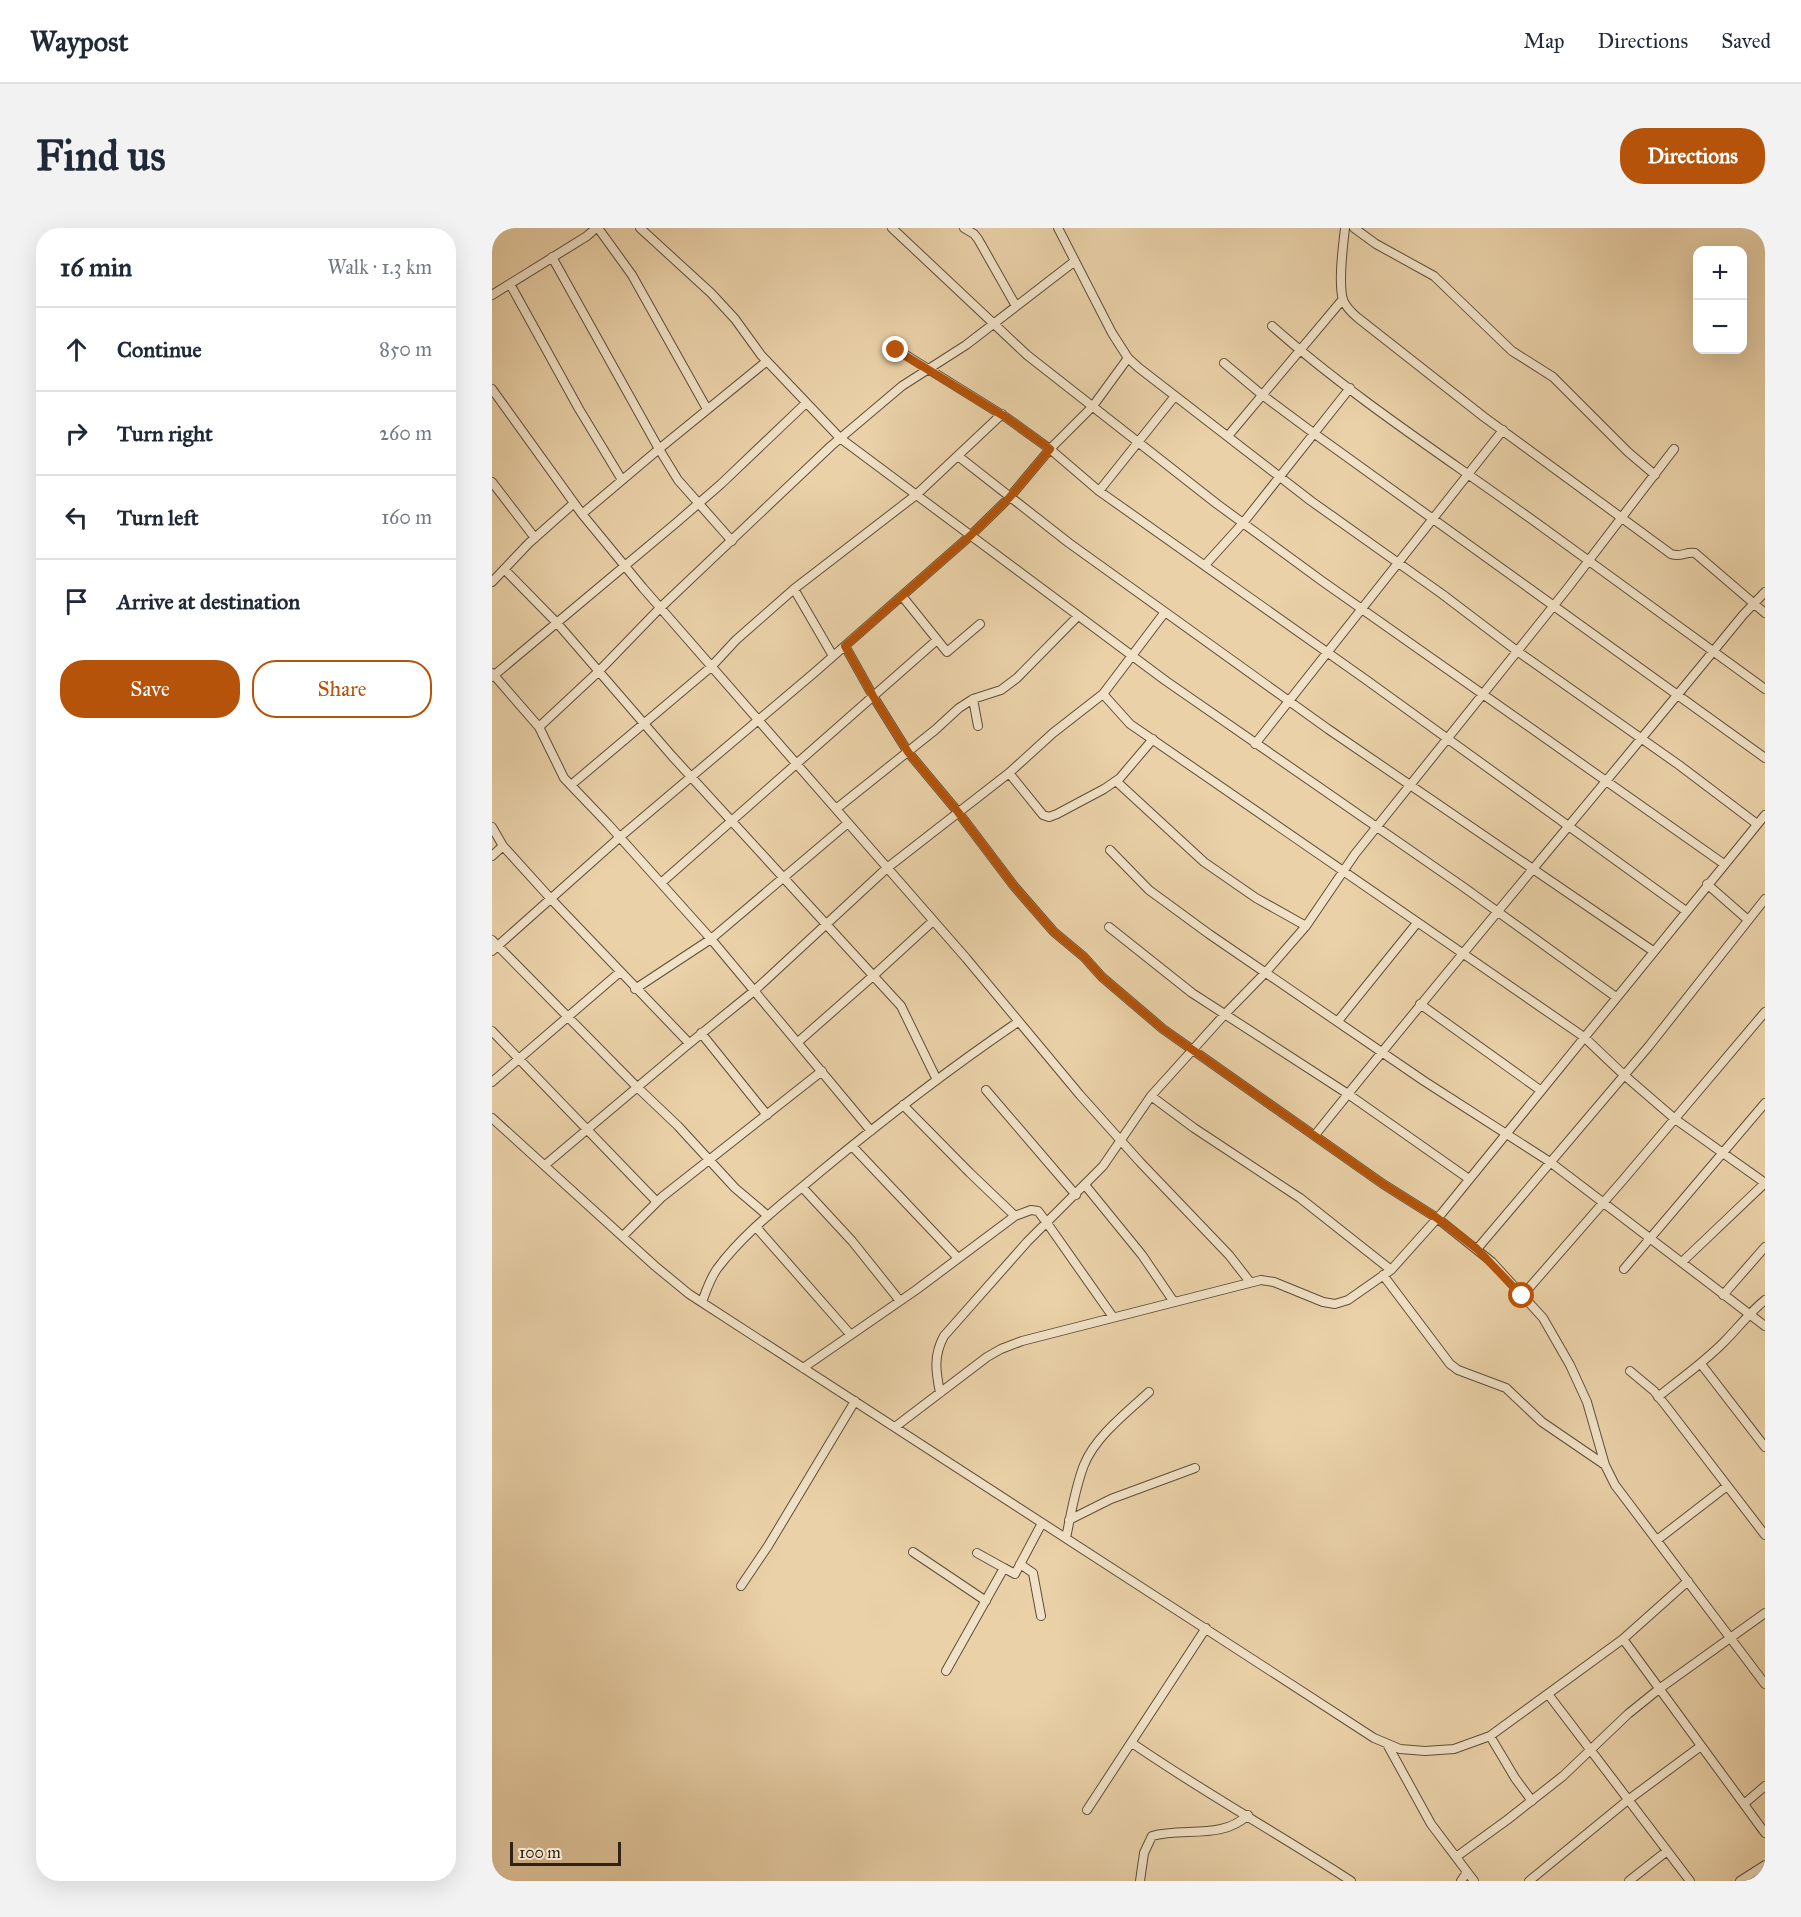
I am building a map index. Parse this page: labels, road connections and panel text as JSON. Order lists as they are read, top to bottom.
{
  "scale_bar": "100 m",
  "page": {
    "header": "Waypost",
    "nav": ["Map", "Directions", "Saved"],
    "buttons": [
      "Directions",
      ["Save", "Share"]
    ],
    "title": "Find us",
    "heading": ["16 min", "Walk · 1.3 km"],
    "map_buttons": ["+", "−"],
    "list": [
      ["Continue", "850 m"],
      ["Turn right", "260 m"],
      ["Turn left", "160 m"],
      "Arrive at destination"
    ],
    "scale": "100 m"
  }
}
